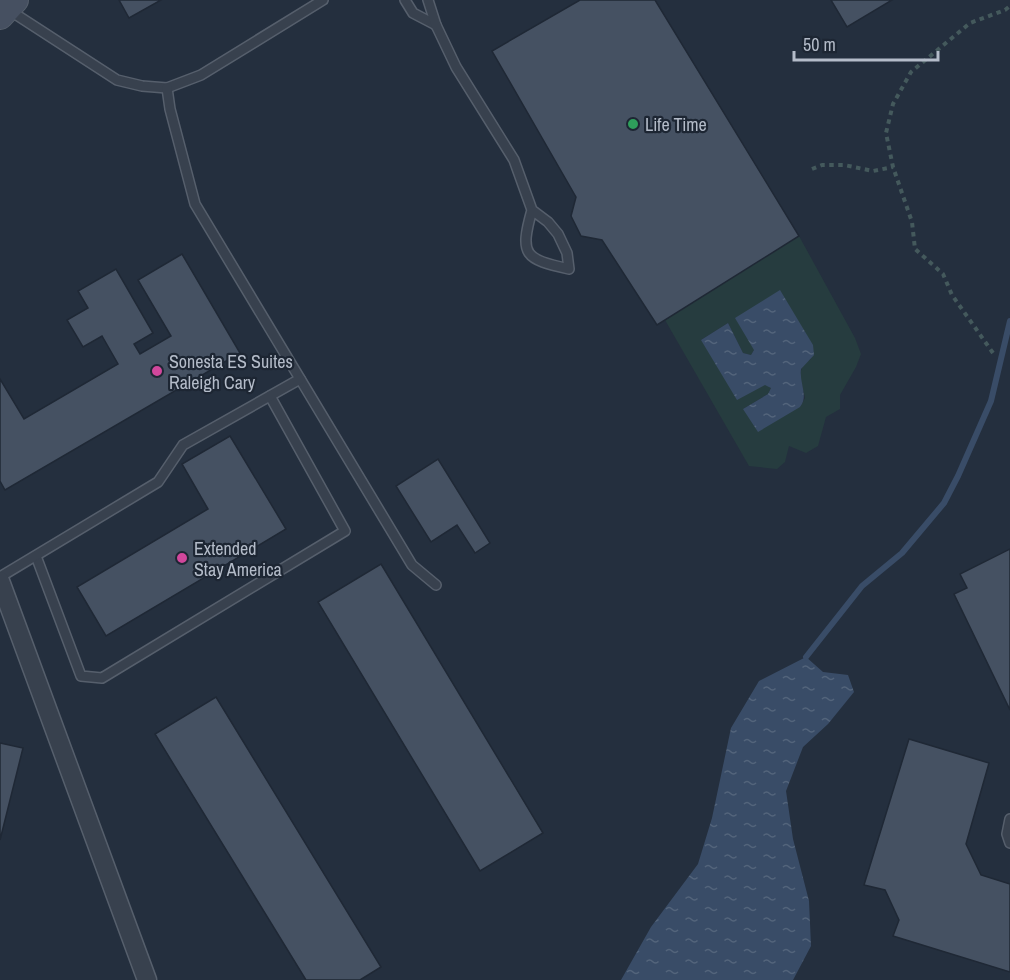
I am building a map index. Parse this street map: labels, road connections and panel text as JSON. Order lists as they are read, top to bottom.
{
  "places": ["Life Time", "Sonesta ES Suites Raleigh Cary", "Extended Stay America"],
  "scale_bar": "50 m"
}
